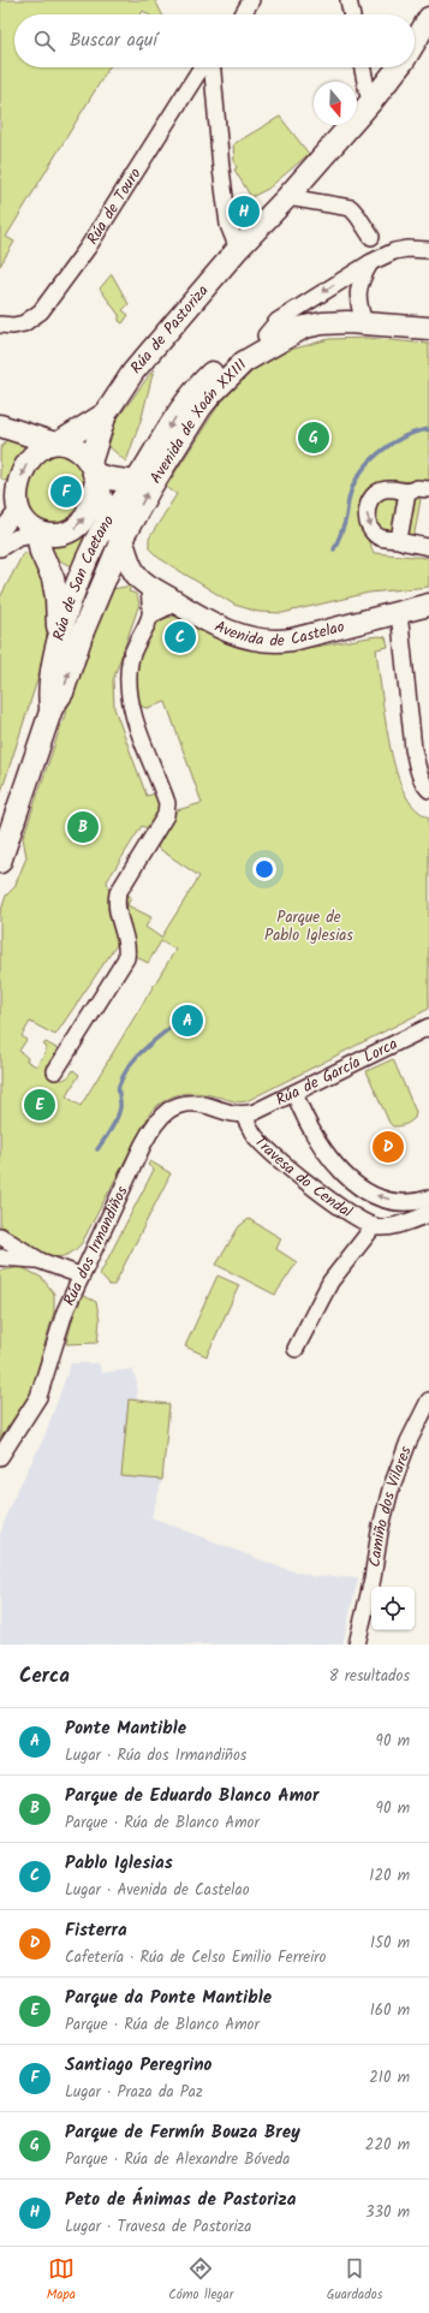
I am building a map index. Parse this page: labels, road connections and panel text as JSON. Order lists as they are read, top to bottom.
{
  "streets": {
    "street": [
      "Rúa de Touro",
      "Rúa de Pastoriza",
      "Avenida de Xoán XXIII",
      "Rúa de San Caetano",
      "Avenida de Castelao",
      "Rúa de García Lorca",
      "Travesa do Cendal",
      "Rúa dos Irmandiños",
      "Camiño dos Vilares"
    ]
  },
  "crossings": [
    ["Avenida de Xoán XXIII", "Rúa de San Caetano"],
    ["Rúa de García Lorca", "Travesa do Cendal"],
    ["Rúa de García Lorca", "Rúa dos Irmandiños"],
    ["Travesa do Cendal", "Rúa dos Irmandiños"]
  ],
  "parks": ["Parque de Pablo Iglesias"],
  "north": "bottom",
  "page": {
    "search": "Buscar aquí",
    "pins": [
      "H",
      "G",
      "F",
      "C",
      "B",
      "A",
      "E",
      "D"
    ],
    "heading": ["Cerca", "8 resultados"],
    "list": [
      {
        "mark": "A",
        "name": "Ponte Mantible",
        "note": "Lugar · Rúa dos Irmandiños",
        "value": "90 m"
      },
      {
        "mark": "B",
        "name": "Parque de Eduardo Blanco Amor",
        "note": "Parque · Rúa de Blanco Amor",
        "value": "90 m"
      },
      {
        "mark": "C",
        "name": "Pablo Iglesias",
        "note": "Lugar · Avenida de Castelao",
        "value": "120 m"
      },
      {
        "mark": "D",
        "name": "Fisterra",
        "note": "Cafetería · Rúa de Celso Emilio Ferreiro",
        "value": "150 m"
      },
      {
        "mark": "E",
        "name": "Parque da Ponte Mantible",
        "note": "Parque · Rúa de Blanco Amor",
        "value": "160 m"
      },
      {
        "mark": "F",
        "name": "Santiago Peregrino",
        "note": "Lugar · Praza da Paz",
        "value": "210 m"
      },
      {
        "mark": "G",
        "name": "Parque de Fermín Bouza Brey",
        "note": "Parque · Rúa de Alexandre Bóveda",
        "value": "220 m"
      },
      {
        "mark": "H",
        "name": "Peto de Ánimas de Pastoriza",
        "note": "Lugar · Travesa de Pastoriza",
        "value": "330 m"
      }
    ],
    "nav": ["Mapa", "Cómo llegar", "Guardados"]
  }
}
